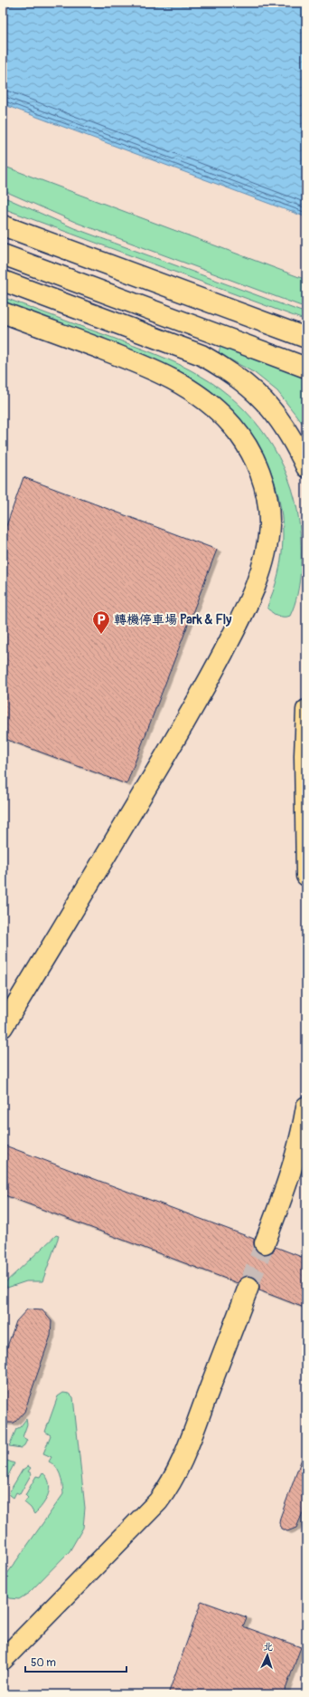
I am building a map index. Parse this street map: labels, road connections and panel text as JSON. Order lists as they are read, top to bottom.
{
  "places": {
    "parking": ["轉機停車場 Park & Fly"]
  },
  "scale_bar": "50 m",
  "north": "top"
}
